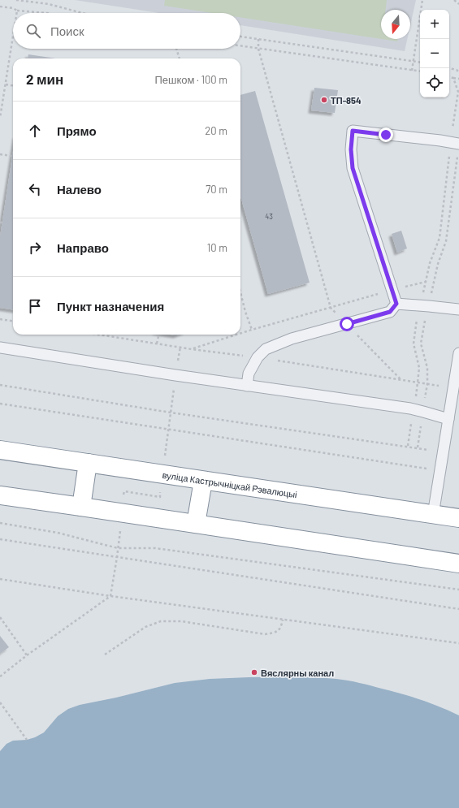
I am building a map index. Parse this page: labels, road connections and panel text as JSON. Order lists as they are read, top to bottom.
{
  "streets": {
    "highway": ["вуліца Кастрычніцкай Рэвалюцыі"]
  },
  "places": ["ТП-854", "Вяслярны канал"],
  "house_numbers": ["43"],
  "north": "bottom",
  "page": {
    "map_buttons": ["+", "−"],
    "search": "Поиск",
    "heading": ["2 мин", "Пешком · 100 m"],
    "list": [
      ["Прямо", "20 m"],
      ["Налево", "70 m"],
      ["Направо", "10 m"],
      "Пункт назначения"
    ]
  }
}
